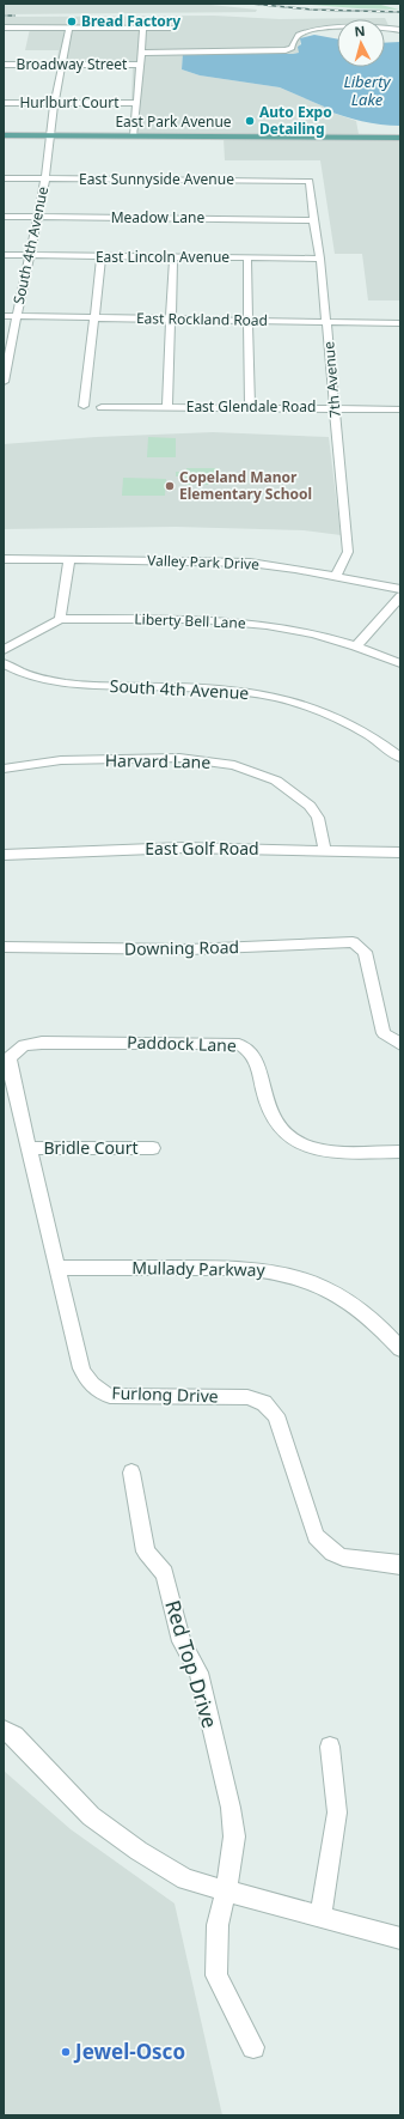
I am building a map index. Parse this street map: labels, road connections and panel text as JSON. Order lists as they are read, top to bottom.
{
  "streets": {
    "main road": ["East Park Avenue"],
    "street": [
      "Broadway Street",
      "Hurlburt Court",
      "East Sunnyside Avenue",
      "Meadow Lane",
      "South 4th Avenue",
      "East Lincoln Avenue",
      "East Rockland Road",
      "7th Avenue",
      "East Glendale Road",
      "Valley Park Drive",
      "Liberty Bell Lane",
      "Harvard Lane",
      "East Golf Road",
      "Downing Road",
      "Paddock Lane",
      "Bridle Court",
      "Mullady Parkway",
      "Furlong Drive",
      "Red Top Drive"
    ]
  },
  "crossings": [
    ["Broadway Street", "South 4th Avenue"],
    ["Hurlburt Court", "South 4th Avenue"],
    ["East Park Avenue", "South 4th Avenue"],
    ["East Sunnyside Avenue", "South 4th Avenue"],
    ["East Sunnyside Avenue", "7th Avenue"],
    ["Meadow Lane", "South 4th Avenue"],
    ["Meadow Lane", "7th Avenue"],
    ["South 4th Avenue", "East Lincoln Avenue"],
    ["South 4th Avenue", "East Rockland Road"],
    ["East Lincoln Avenue", "7th Avenue"],
    ["East Rockland Road", "7th Avenue"],
    ["7th Avenue", "East Glendale Road"],
    ["7th Avenue", "Valley Park Drive"],
    ["Harvard Lane", "East Golf Road"],
    ["Paddock Lane", "Furlong Drive"],
    ["Bridle Court", "Furlong Drive"],
    ["Mullady Parkway", "Furlong Drive"]
  ],
  "water": ["Liberty Lake"],
  "places": [
    "Bread Factory",
    "Auto Expo Detailing",
    "Copeland Manor Elementary School",
    "Jewel-Osco"
  ],
  "north": "top"
}
